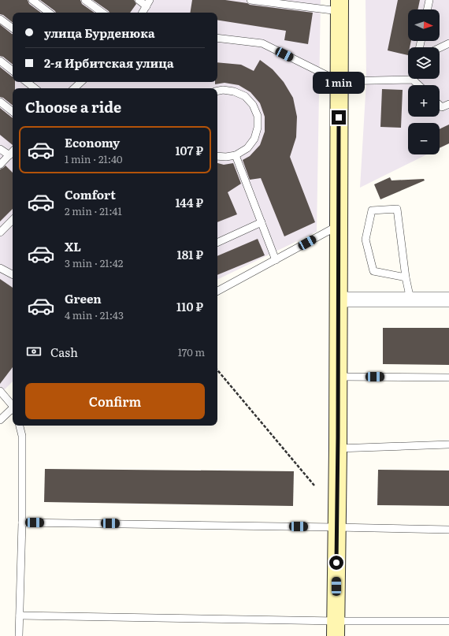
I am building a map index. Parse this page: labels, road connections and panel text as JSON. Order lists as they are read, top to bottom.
{
  "north": "right",
  "page": {
    "map_buttons": ["+", "−"],
    "banner": ["улица Бурденюка", "2-я Ирбитская улица"],
    "bubble": "1 min",
    "heading": "Choose a ride",
    "list": [
      {
        "name": "Economy",
        "note": "1 min · 21:40",
        "value": "107 ₽"
      },
      {
        "name": "Comfort",
        "note": "2 min · 21:41",
        "value": "144 ₽"
      },
      {
        "name": "XL",
        "note": "3 min · 21:42",
        "value": "181 ₽"
      },
      {
        "name": "Green",
        "note": "4 min · 21:43",
        "value": "110 ₽"
      }
    ],
    "pay": ["Cash", "170 m"],
    "buttons": "Confirm"
  }
}
